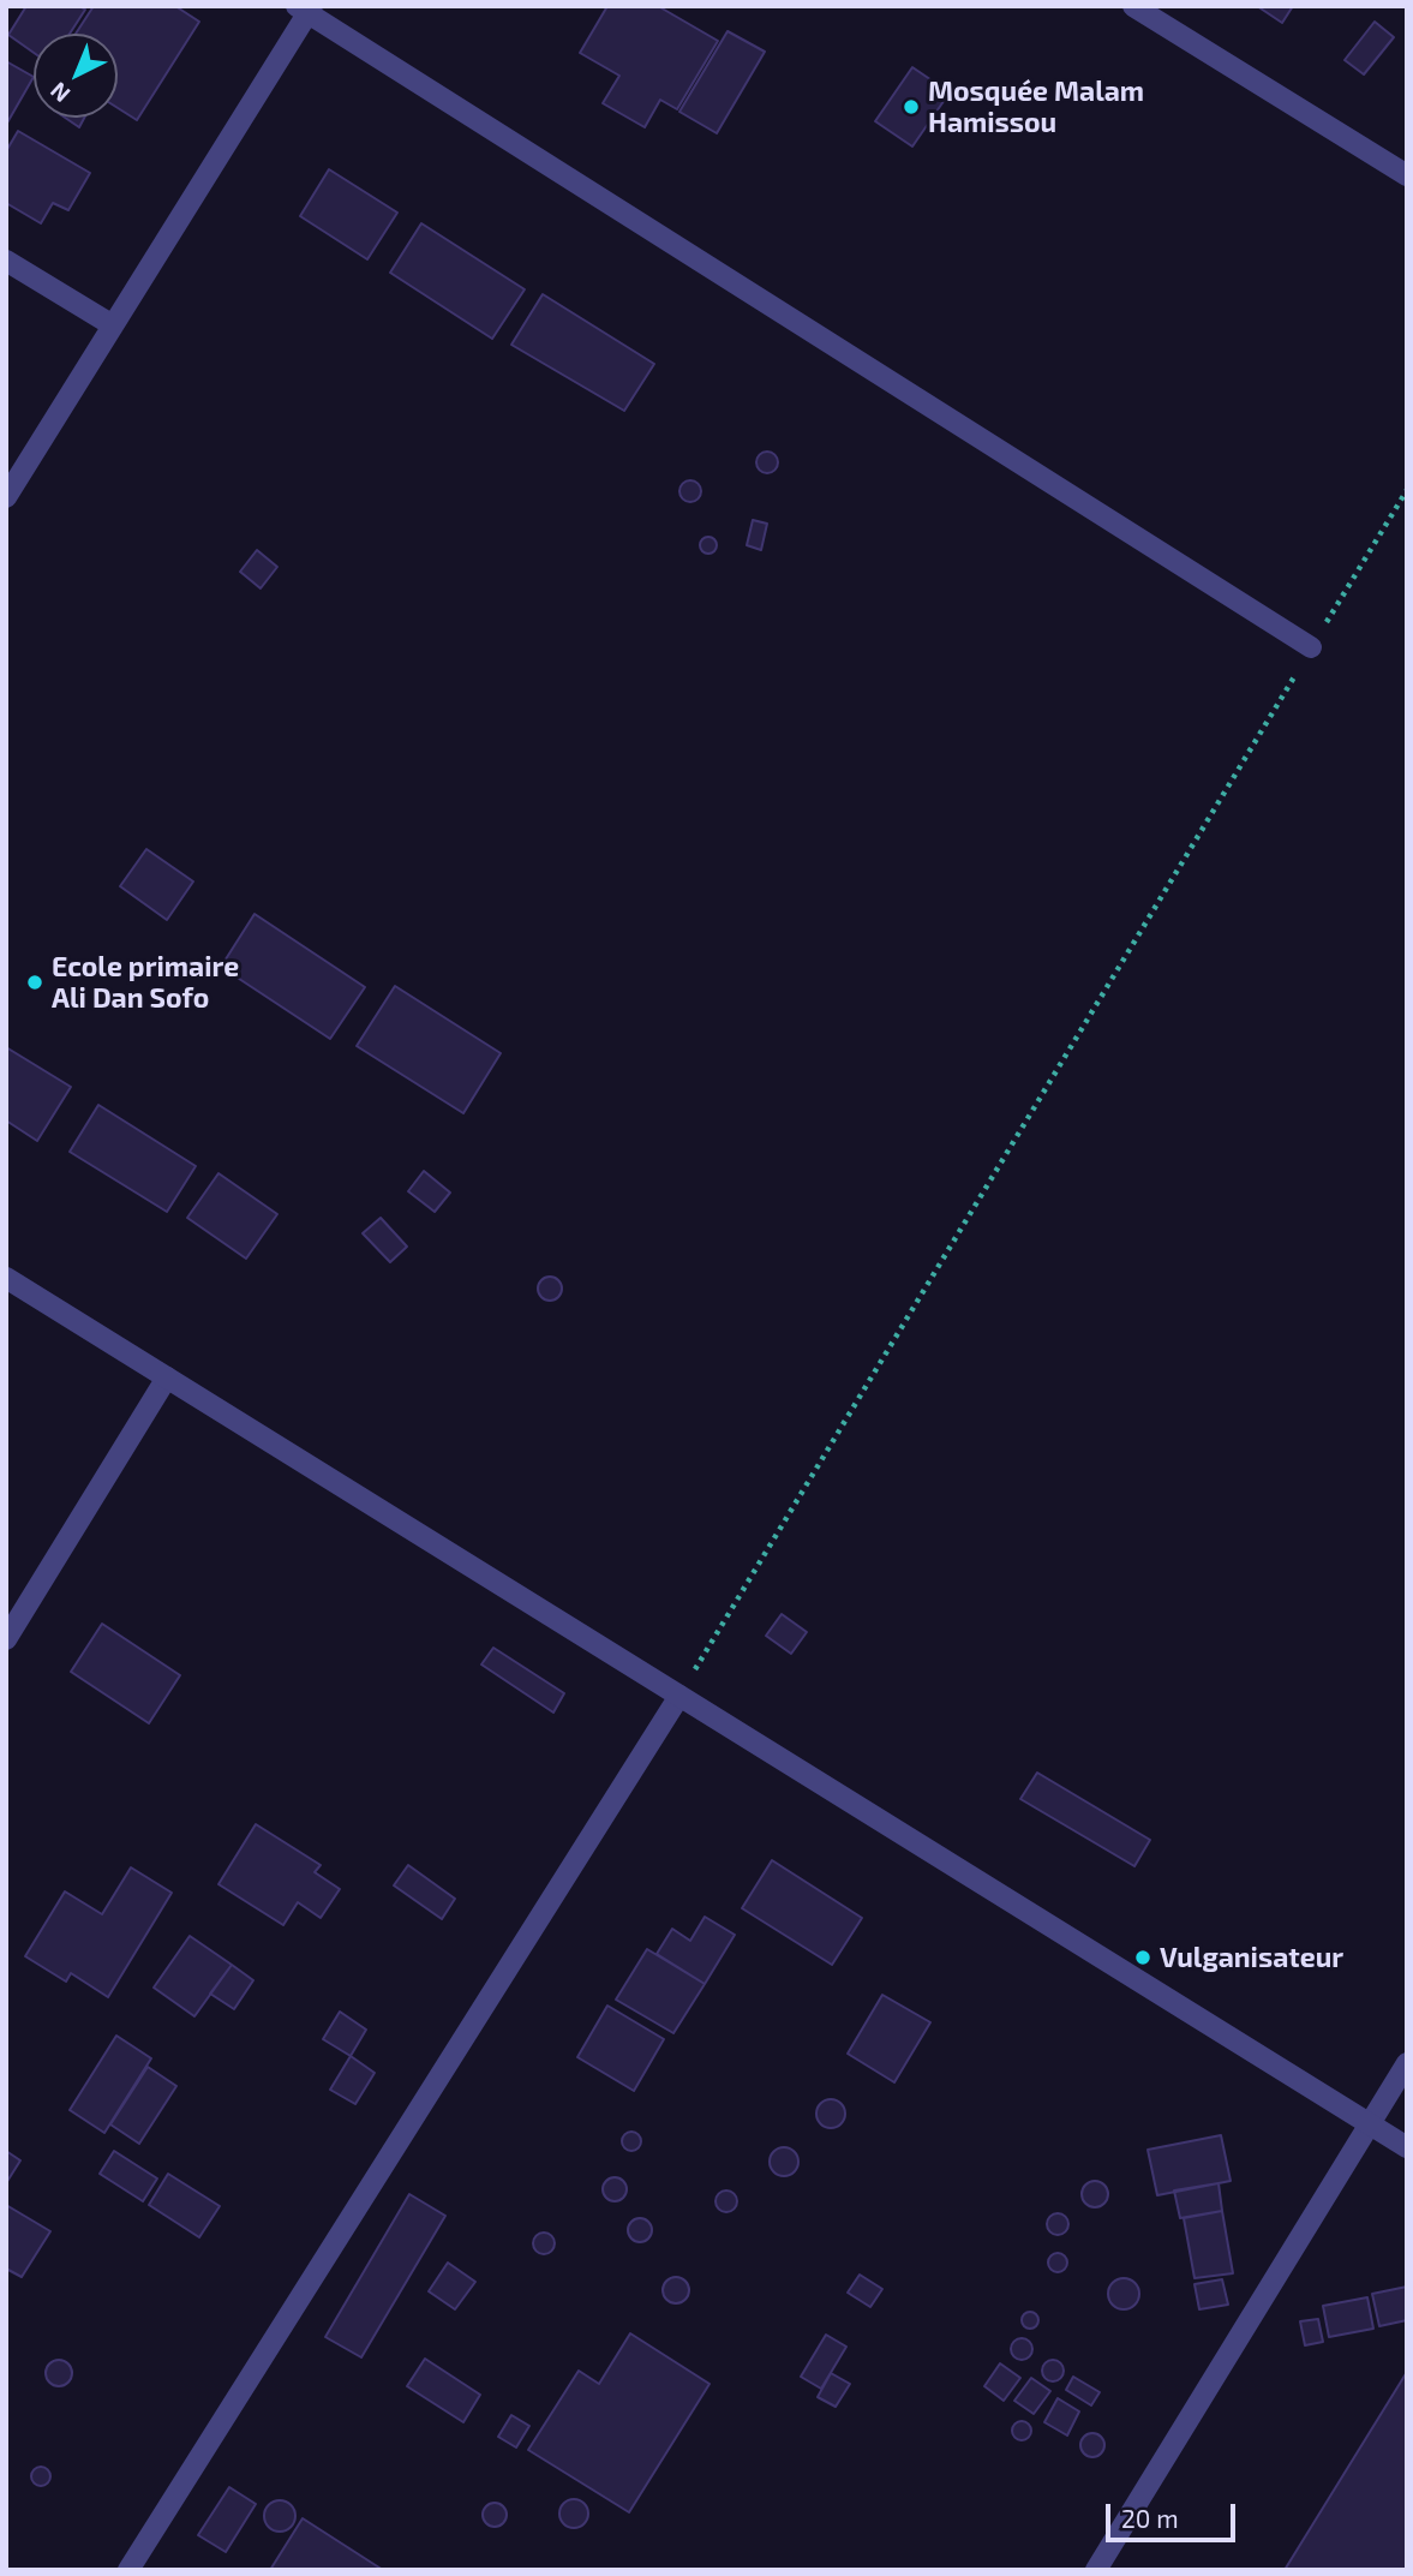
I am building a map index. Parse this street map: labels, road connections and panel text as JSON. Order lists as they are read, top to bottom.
{
  "places": ["Mosquée Malam Hamissou", "Ecole primaire Ali Dan Sofo", "Vulganisateur"],
  "scale_bar": "20 m",
  "north": "bottom left"
}
